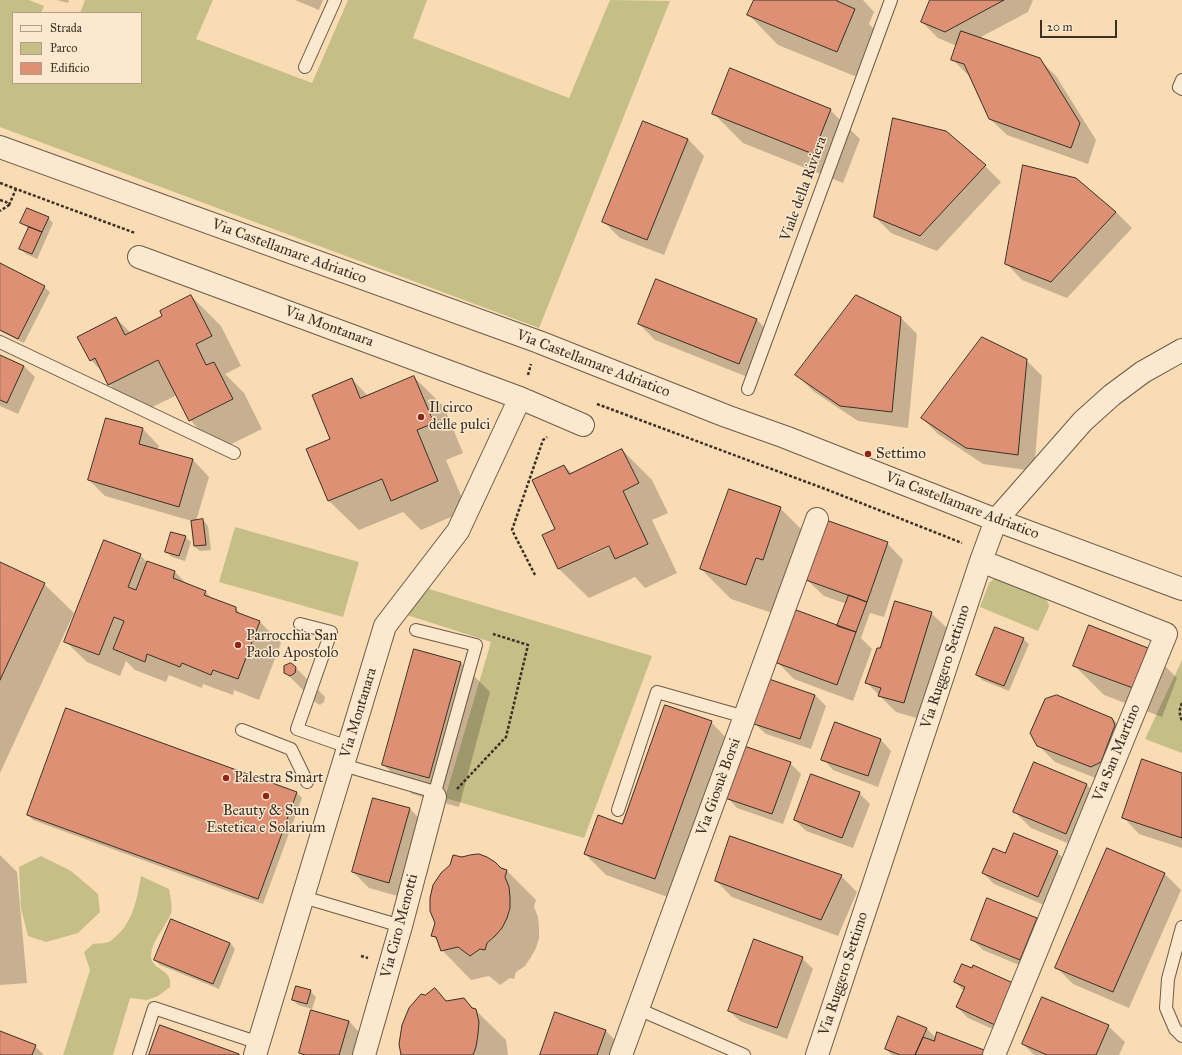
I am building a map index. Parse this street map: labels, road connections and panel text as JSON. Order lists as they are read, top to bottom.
{
  "streets": {
    "street": [
      "Via Castellamare Adriatico",
      "Via Montanara",
      "Via Ruggero Settimo",
      "Via San Martino",
      "Via Giosuè Borsi",
      "Via Ciro Menotti"
    ],
    "lane": ["Viale della Riviera"]
  },
  "crossings": [
    ["Via Castellamare Adriatico", "Via Ruggero Settimo"],
    ["Via Ruggero Settimo", "Via San Martino"]
  ],
  "places": [
    "Il circo delle pulci",
    "Settimo",
    "Parrocchia San Paolo Apostolo",
    "Palestra Smart",
    "Beauty & Sun Estetica e Solarium"
  ],
  "legend": ["Strada", "Parco", "Edificio"],
  "scale_bar": "20 m"
}
